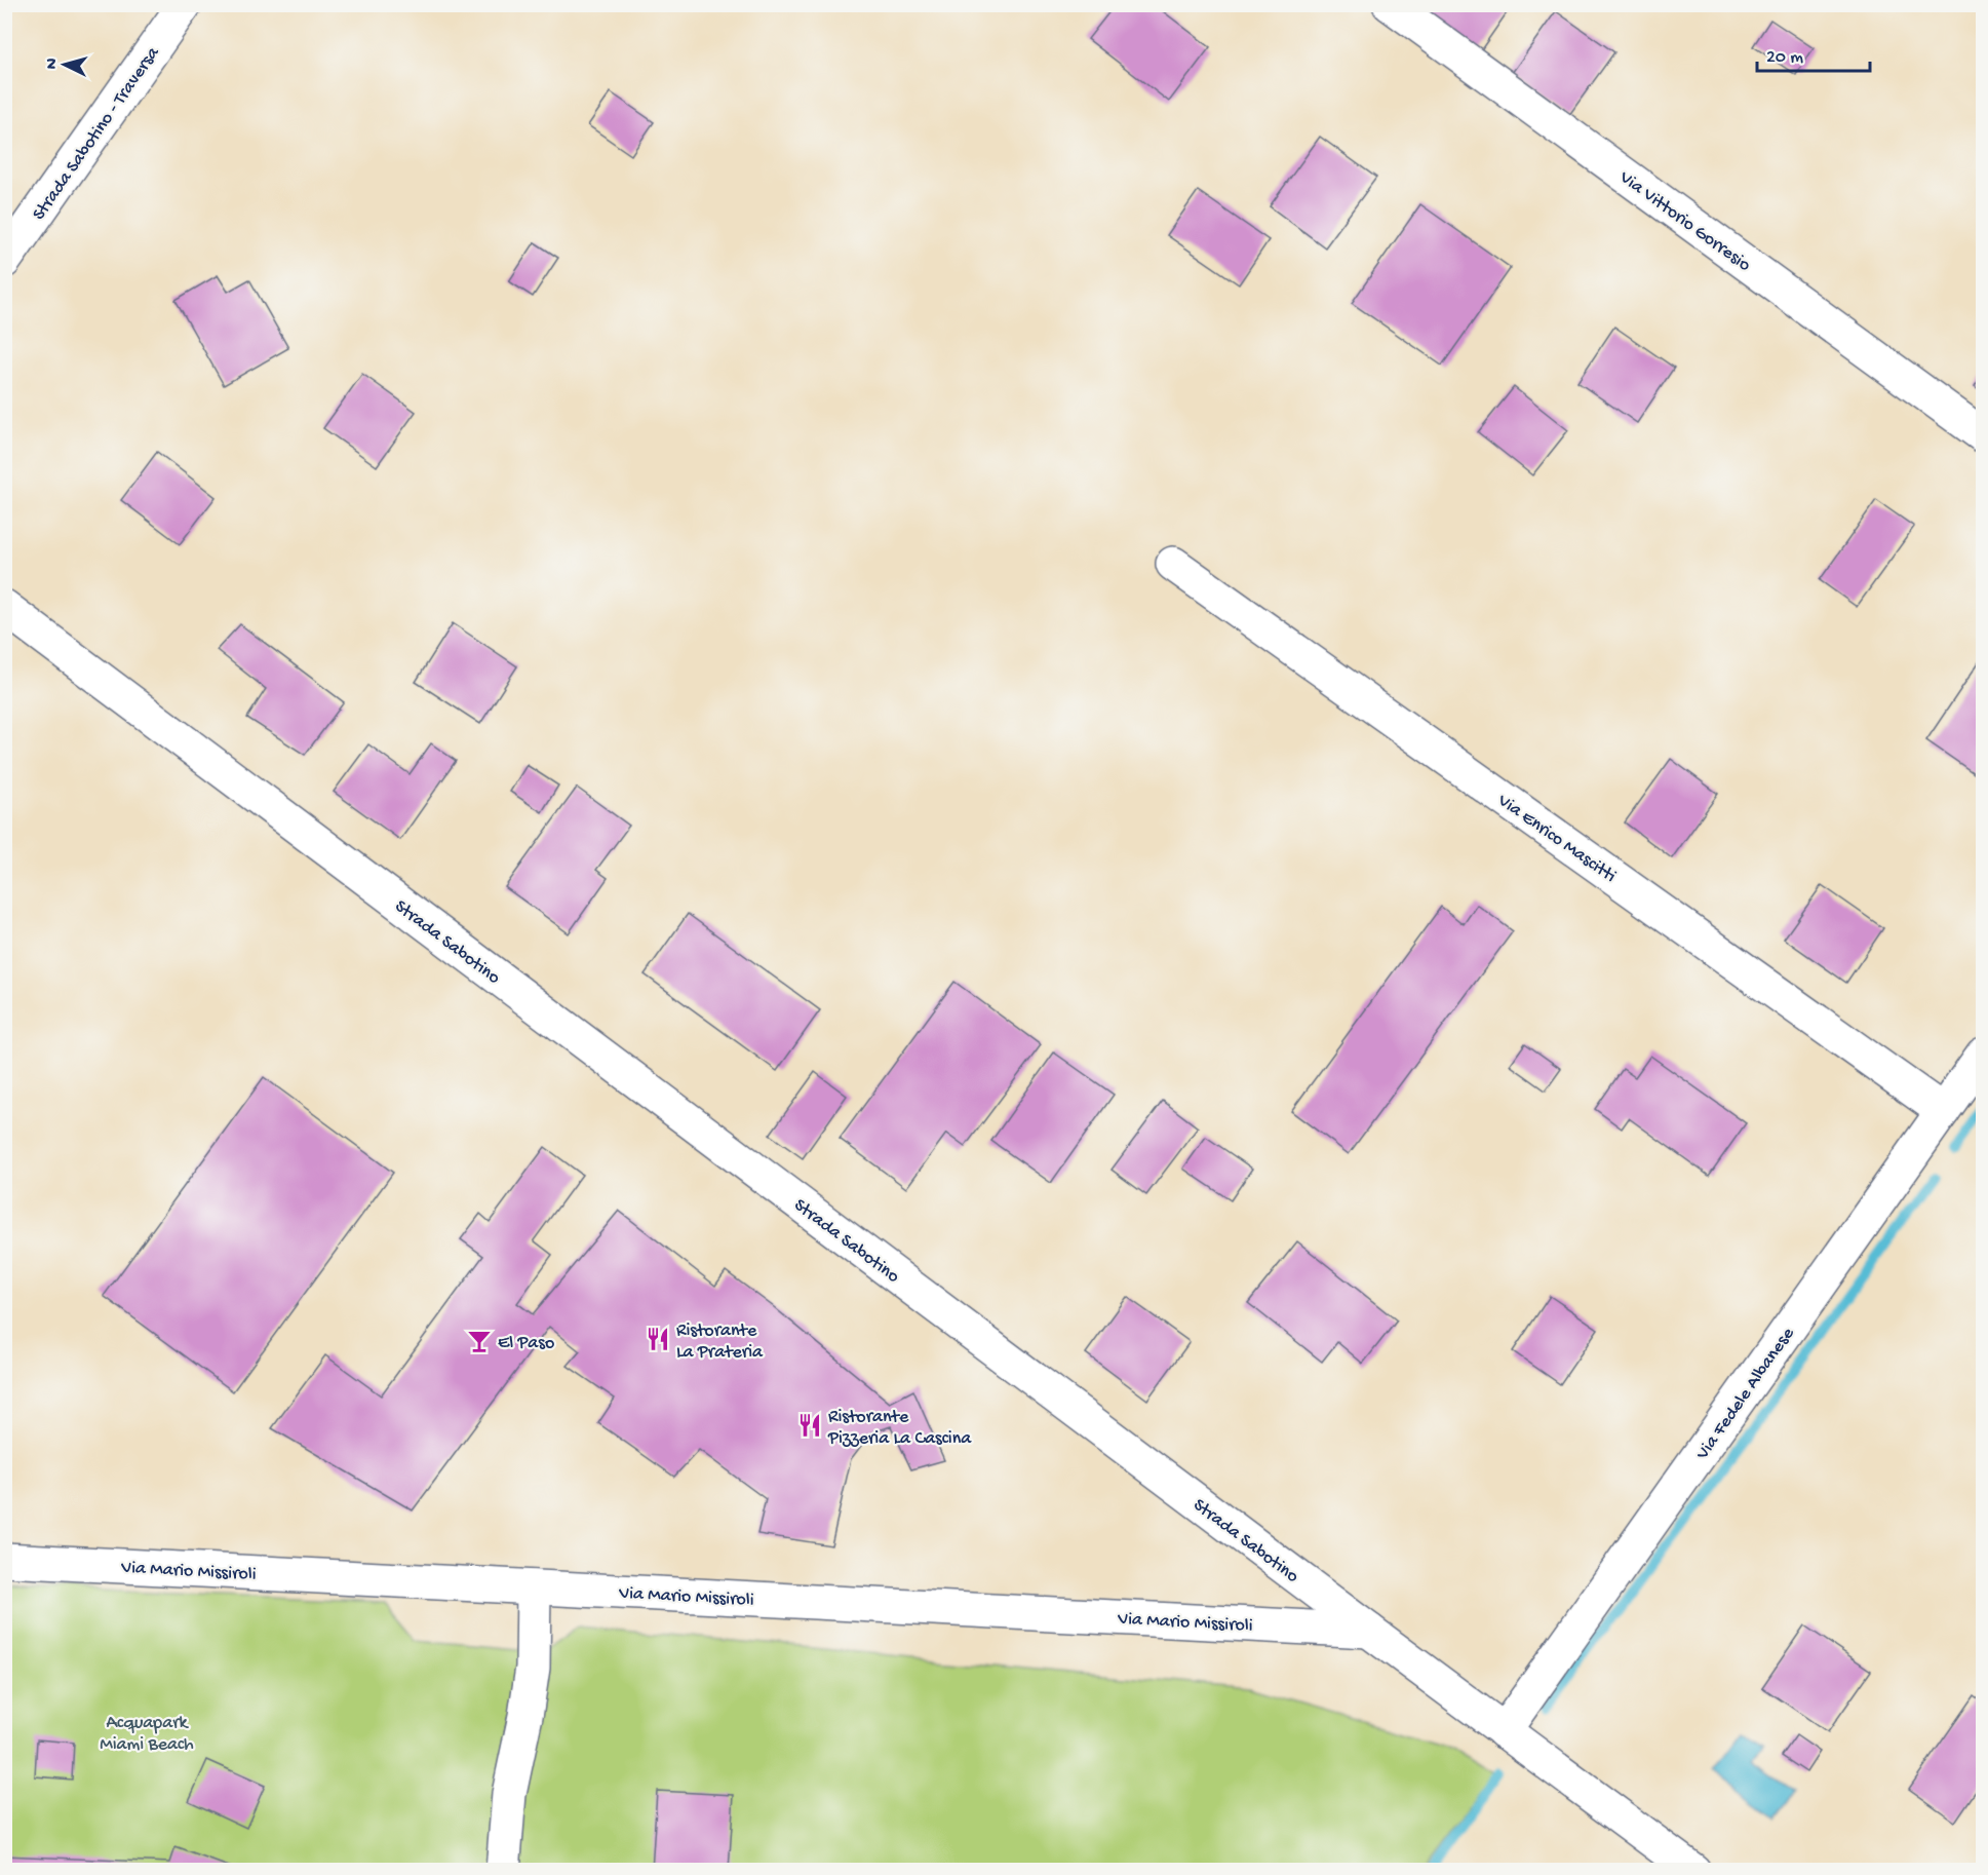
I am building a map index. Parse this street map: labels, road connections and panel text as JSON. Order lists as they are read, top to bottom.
{
  "streets": {
    "street": [
      "Strada Sabotino - Traversa",
      "Via Vittorio Gorresio",
      "Via Enrico Mascitti",
      "Strada Sabotino",
      "Via Fedele Albanese",
      "Via Mario Missiroli"
    ]
  },
  "crossings": [
    ["Via Enrico Mascitti", "Via Fedele Albanese"],
    ["Strada Sabotino", "Via Fedele Albanese"],
    ["Strada Sabotino", "Via Mario Missiroli"]
  ],
  "parks": ["Acquapark Miami Beach"],
  "places": {
    "restaurant": ["Ristorante La Prateria", "Ristorante Pizzeria La Cascina"],
    "bar": ["El Paso"]
  },
  "scale_bar": "20 m",
  "north": "left"
}
